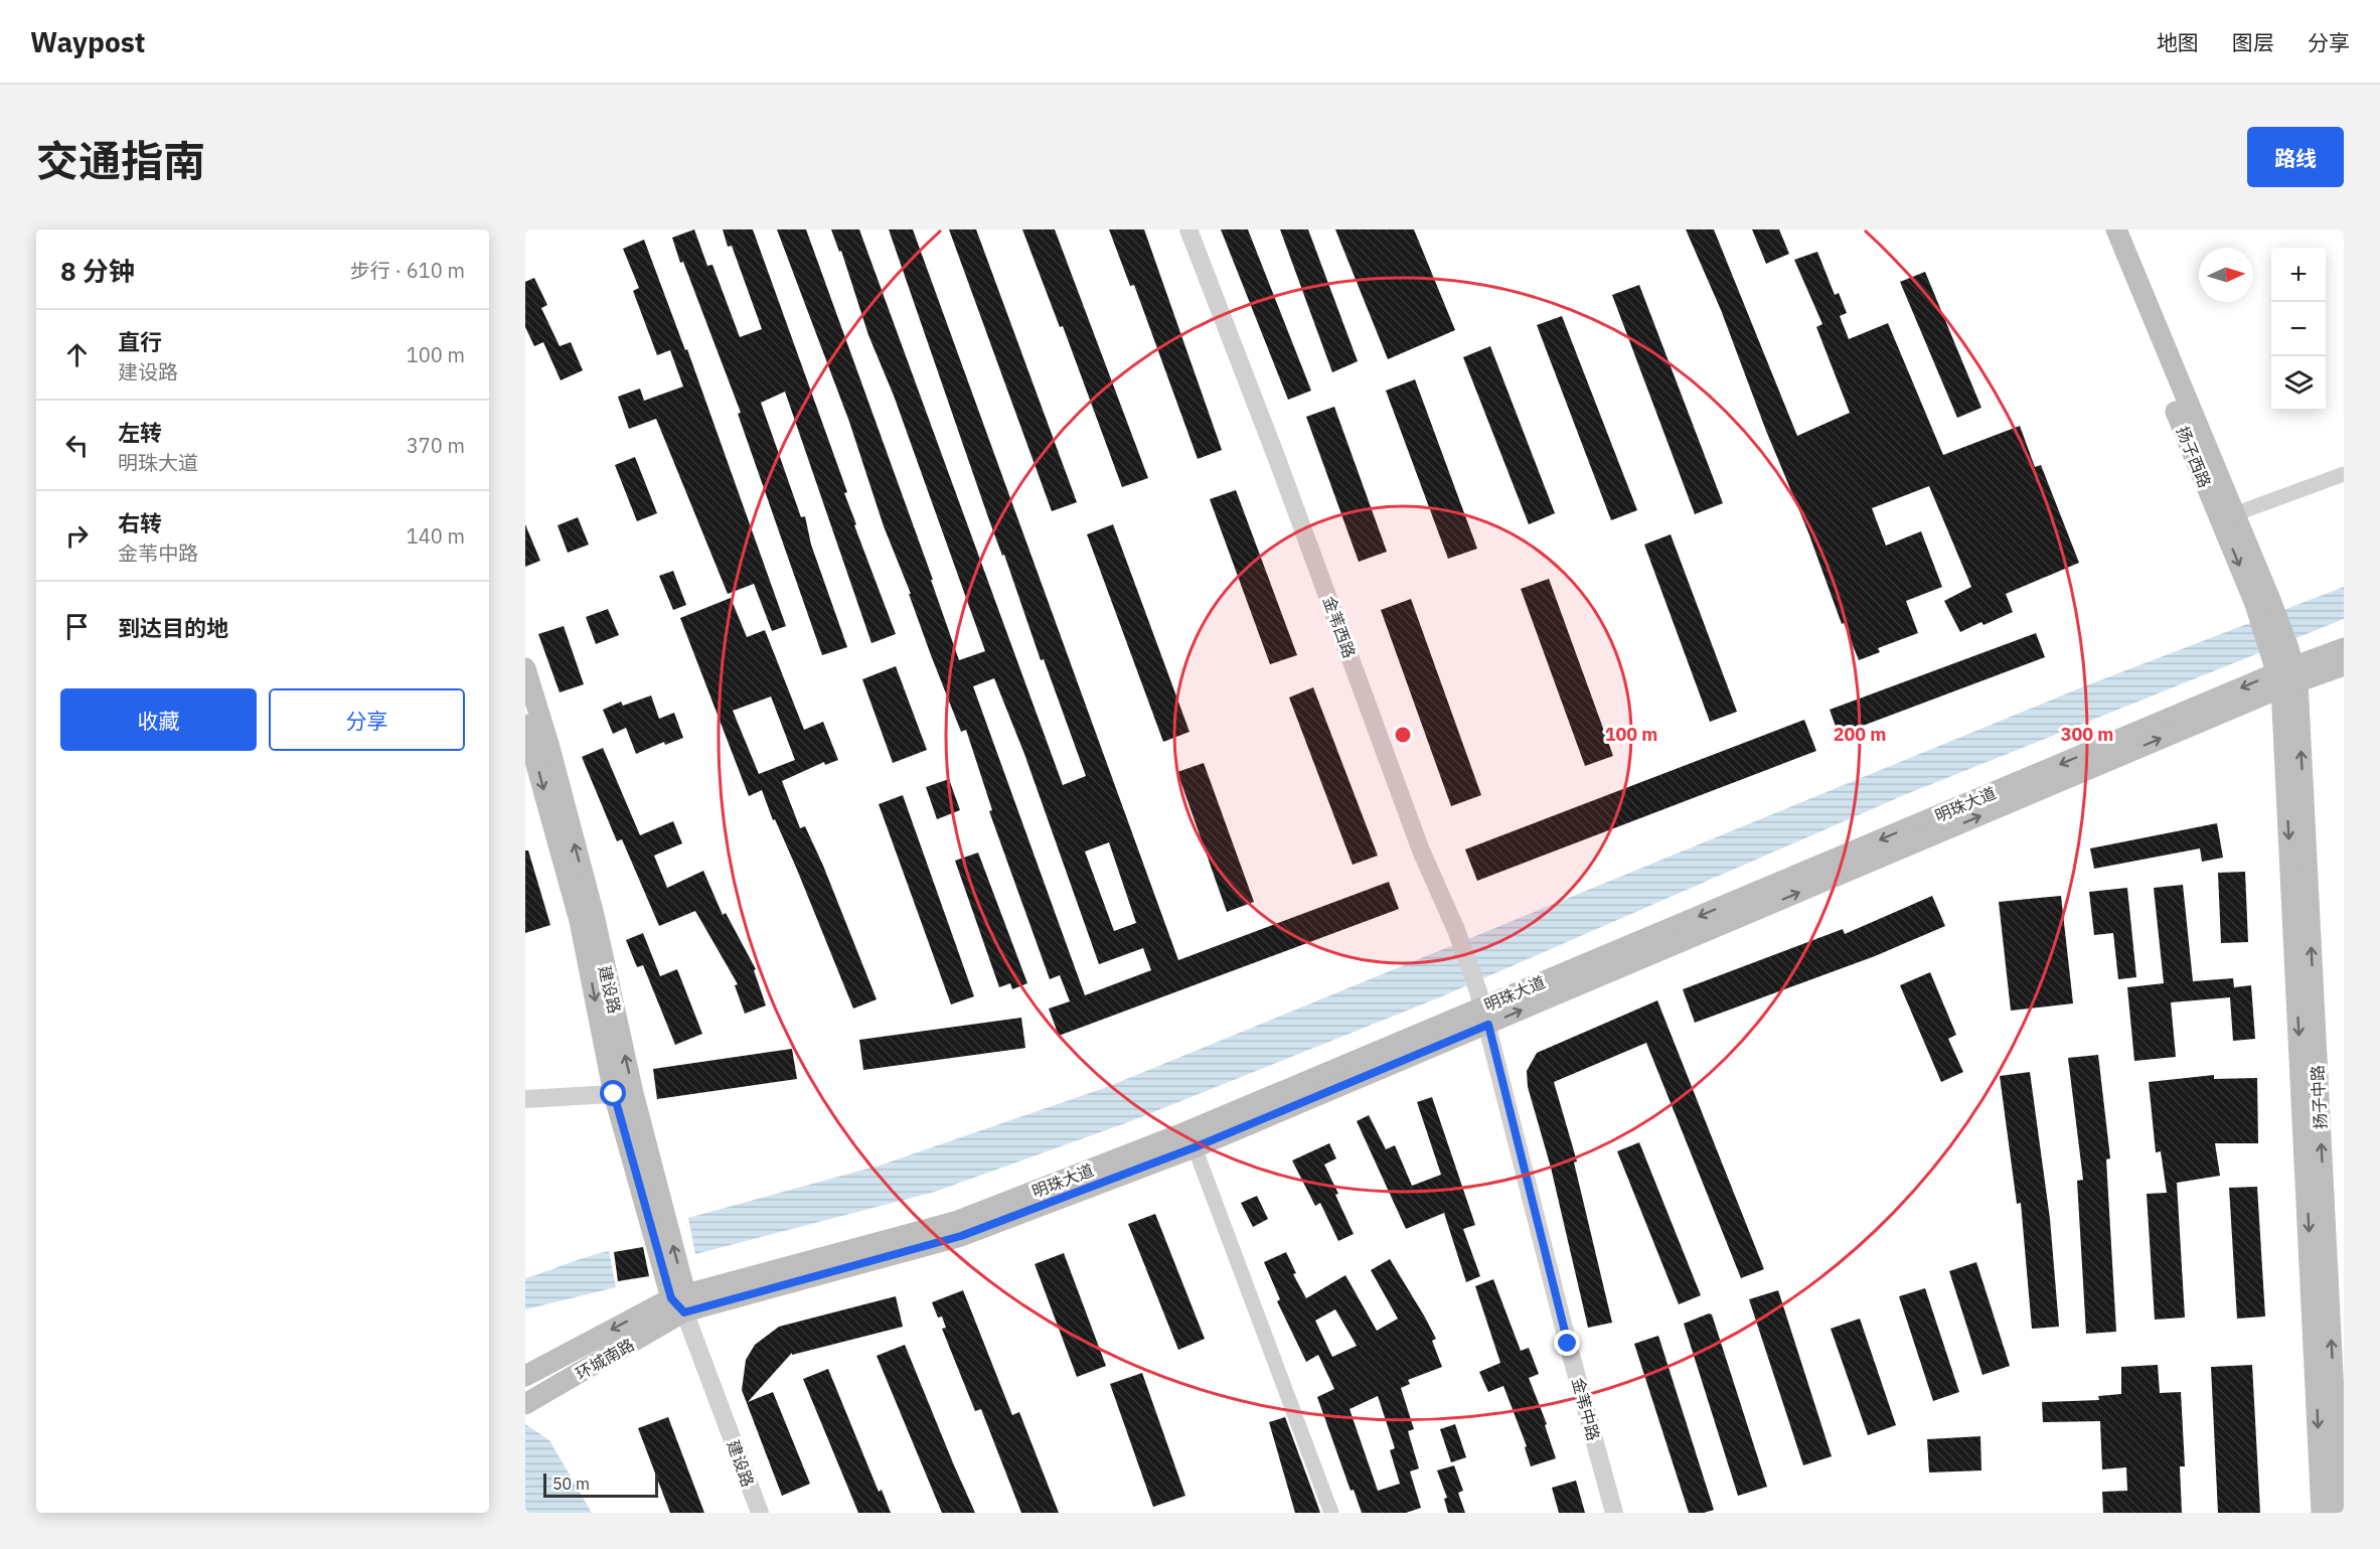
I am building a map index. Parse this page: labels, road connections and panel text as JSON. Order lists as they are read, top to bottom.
{
  "streets": {
    "main road": [
      "扬子西路",
      "明珠大道",
      "建设路",
      "扬子中路",
      "环城南路"
    ],
    "street": ["金苇西路", "金苇中路"]
  },
  "crossings": [
    ["扬子西路", "明珠大道"],
    ["扬子西路", "扬子中路"],
    ["金苇西路", "明珠大道"],
    ["金苇西路", "金苇中路"],
    ["明珠大道", "建设路"],
    ["明珠大道", "扬子中路"],
    ["明珠大道", "环城南路"],
    ["明珠大道", "金苇中路"],
    ["建设路", "环城南路"]
  ],
  "scale_bar": "50 m",
  "north": "right",
  "page": {
    "header": "Waypost",
    "nav": ["地图", "图层", "分享"],
    "title": "交通指南",
    "buttons": [
      "路线",
      ["收藏", "分享"]
    ],
    "heading": ["8 分钟", "步行 · 610 m"],
    "map_buttons": ["+", "−"],
    "list": [
      ["直行", "建设路", "100 m"],
      ["左转", "明珠大道", "370 m"],
      ["右转", "金苇中路", "140 m"],
      "到达目的地"
    ],
    "scale": "50 m"
  },
  "rings": ["100 m", "200 m", "300 m"]
}
